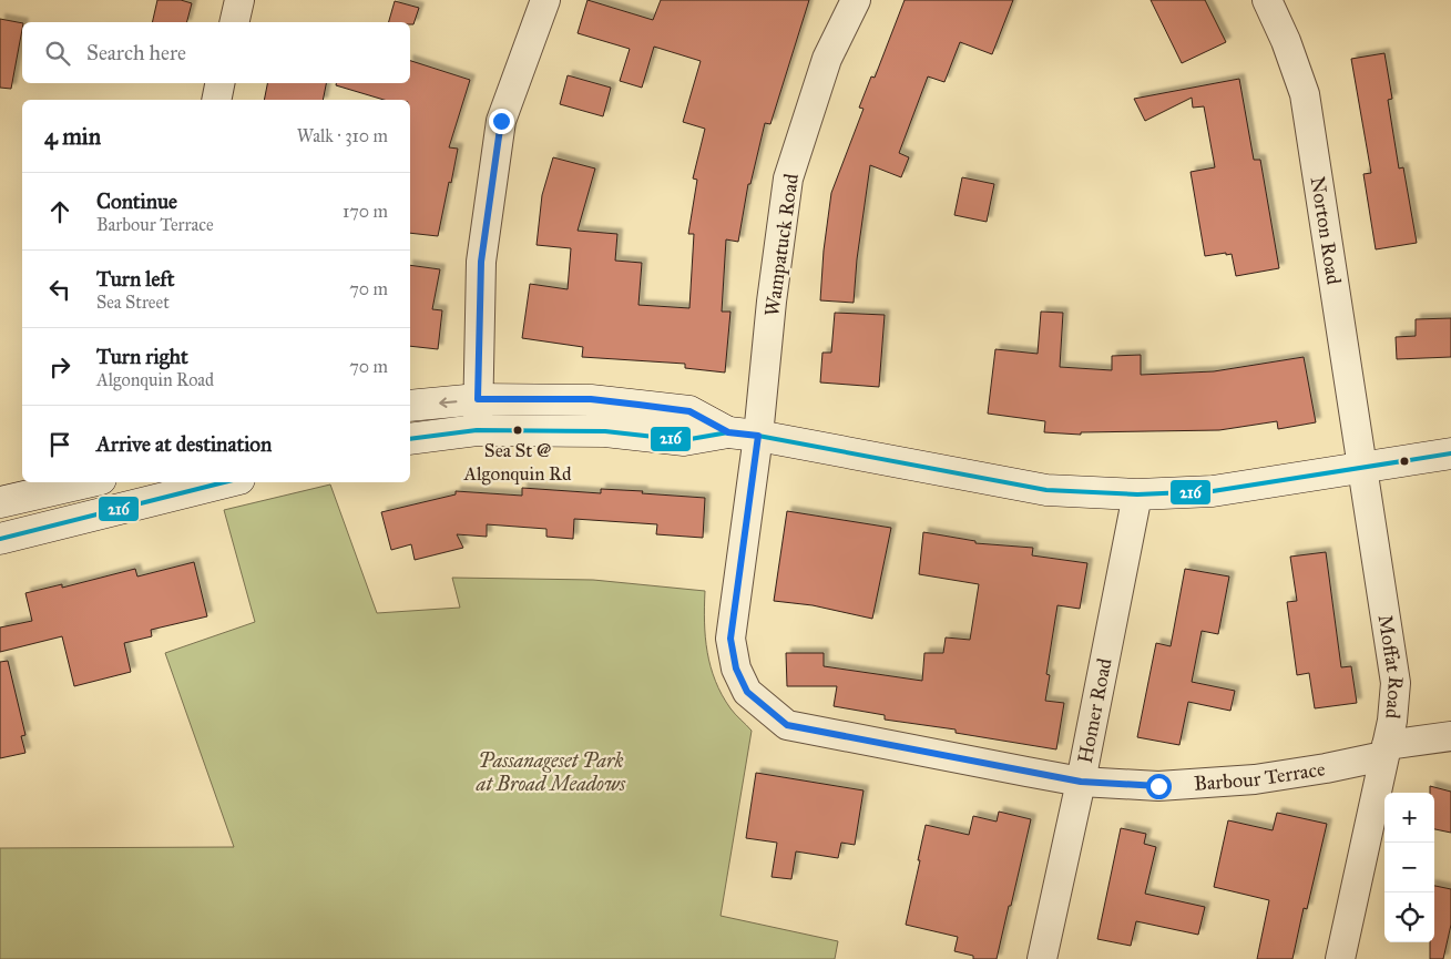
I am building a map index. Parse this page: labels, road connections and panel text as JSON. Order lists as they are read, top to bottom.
{
  "streets": {
    "street": [
      "Norton Road",
      "Wampatuck Road",
      "Moffat Road",
      "Homer Road",
      "Barbour Terrace"
    ]
  },
  "crossings": [
    ["Norton Road", "Moffat Road"],
    ["Wampatuck Road", "Barbour Terrace"],
    ["Moffat Road", "Barbour Terrace"],
    ["Homer Road", "Barbour Terrace"]
  ],
  "parks": ["Passanageset Park at Broad Meadows"],
  "places": ["Sea St @ Algonquin Rd"],
  "lines": ["transit line 216"],
  "page": {
    "search": "Search here",
    "heading": ["4 min", "Walk · 310 m"],
    "list": [
      ["Continue", "Barbour Terrace", "170 m"],
      ["Turn left", "Sea Street", "70 m"],
      ["Turn right", "Algonquin Road", "70 m"],
      "Arrive at destination"
    ],
    "map_buttons": ["+", "−"]
  }
}
